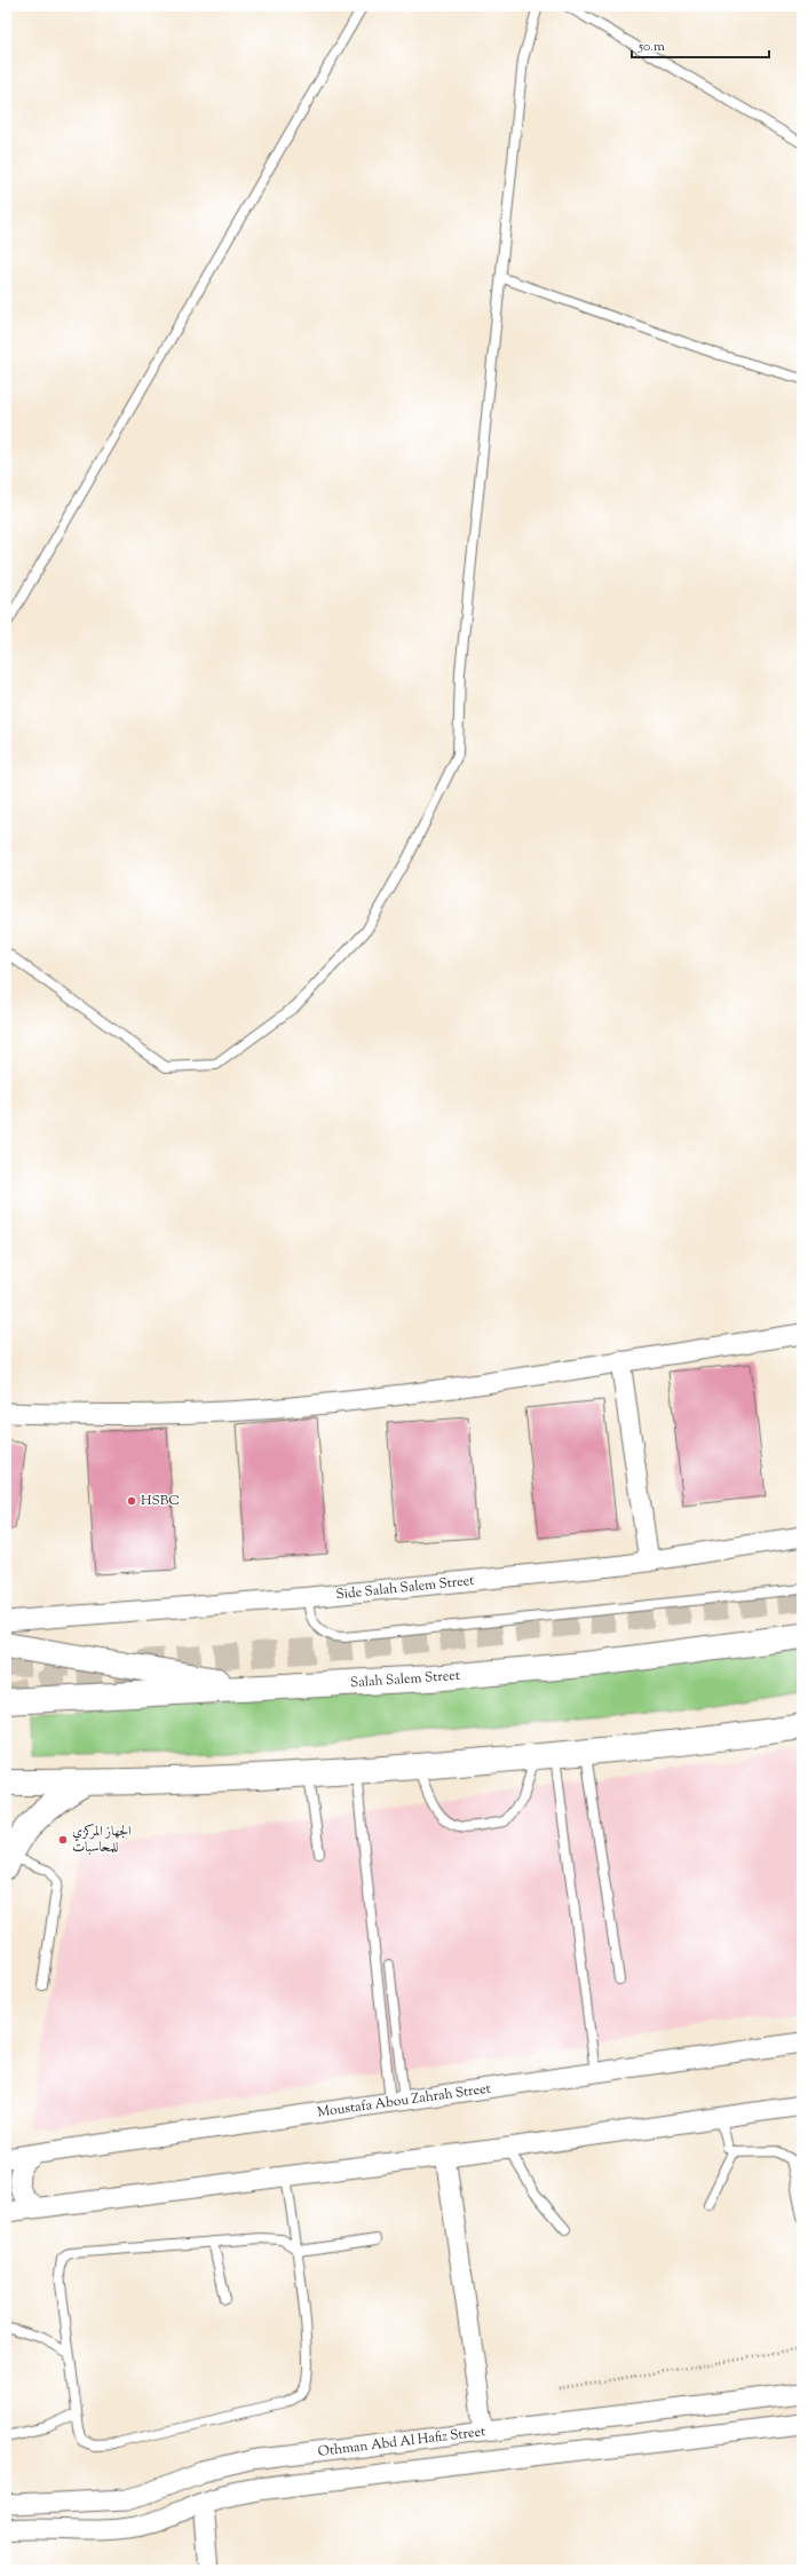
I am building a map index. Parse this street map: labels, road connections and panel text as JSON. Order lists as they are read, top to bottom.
{
  "streets": {
    "main road": ["Salah Salem Street"],
    "street": ["Side Salah Salem Street", "Moustafa Abou Zahrah Street", "Othman Abd Al Hafiz Street"]
  },
  "places": ["HSBC", "الجهاز المركزي للمحاسبات"],
  "scale_bar": "50 m"
}
